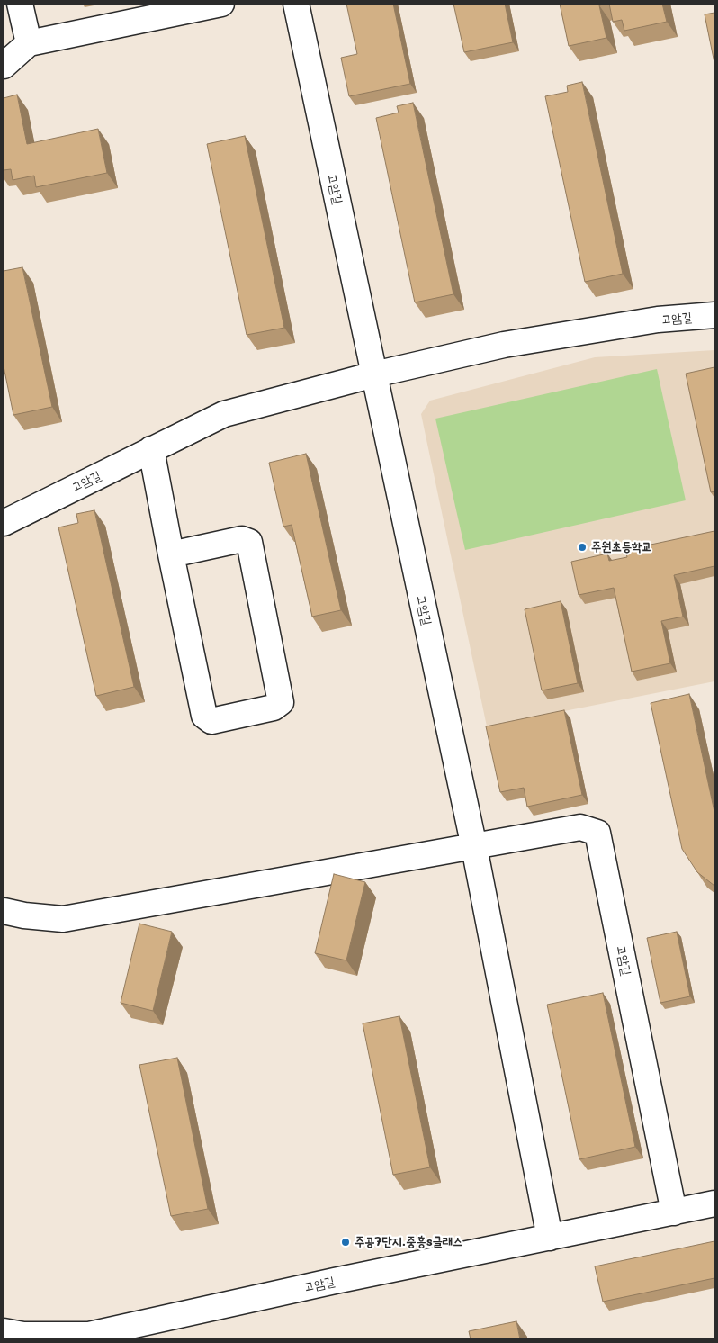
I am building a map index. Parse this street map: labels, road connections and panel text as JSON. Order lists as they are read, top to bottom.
{
  "streets": {
    "street": ["고암길"]
  },
  "places": ["주원초등학교", "주공7단지.중흥s클래스"]
}
